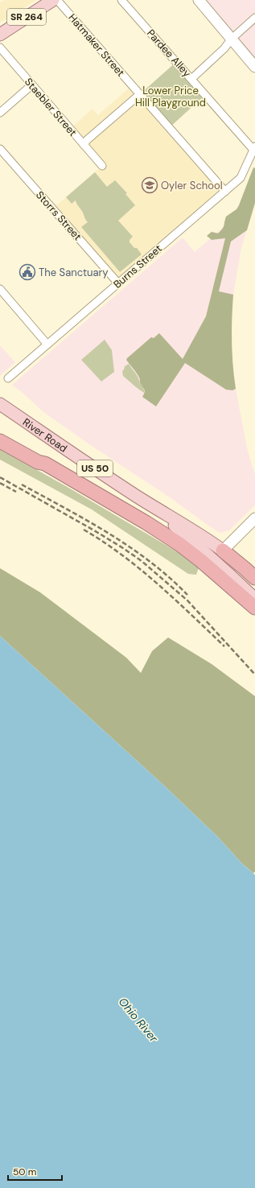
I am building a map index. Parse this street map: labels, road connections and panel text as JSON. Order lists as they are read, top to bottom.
{
  "streets": {
    "highway": ["US 50"],
    "main road": ["SR 264", "River Road"],
    "street": [
      "Hatmaker Street",
      "Pardee Alley",
      "Staebler Street",
      "Storrs Street",
      "Burns Street"
    ]
  },
  "crossings": [
    ["Hatmaker Street", "Burns Street"],
    ["Pardee Alley", "Burns Street"],
    ["Storrs Street", "Burns Street"],
    ["River Road", "US 50"]
  ],
  "water": ["Ohio River"],
  "parks": ["Lower Price Hill Playground"],
  "places": {
    "school or university": ["Oyler School"],
    "public building": ["The Sanctuary"]
  },
  "scale_bar": "50 m"
}
